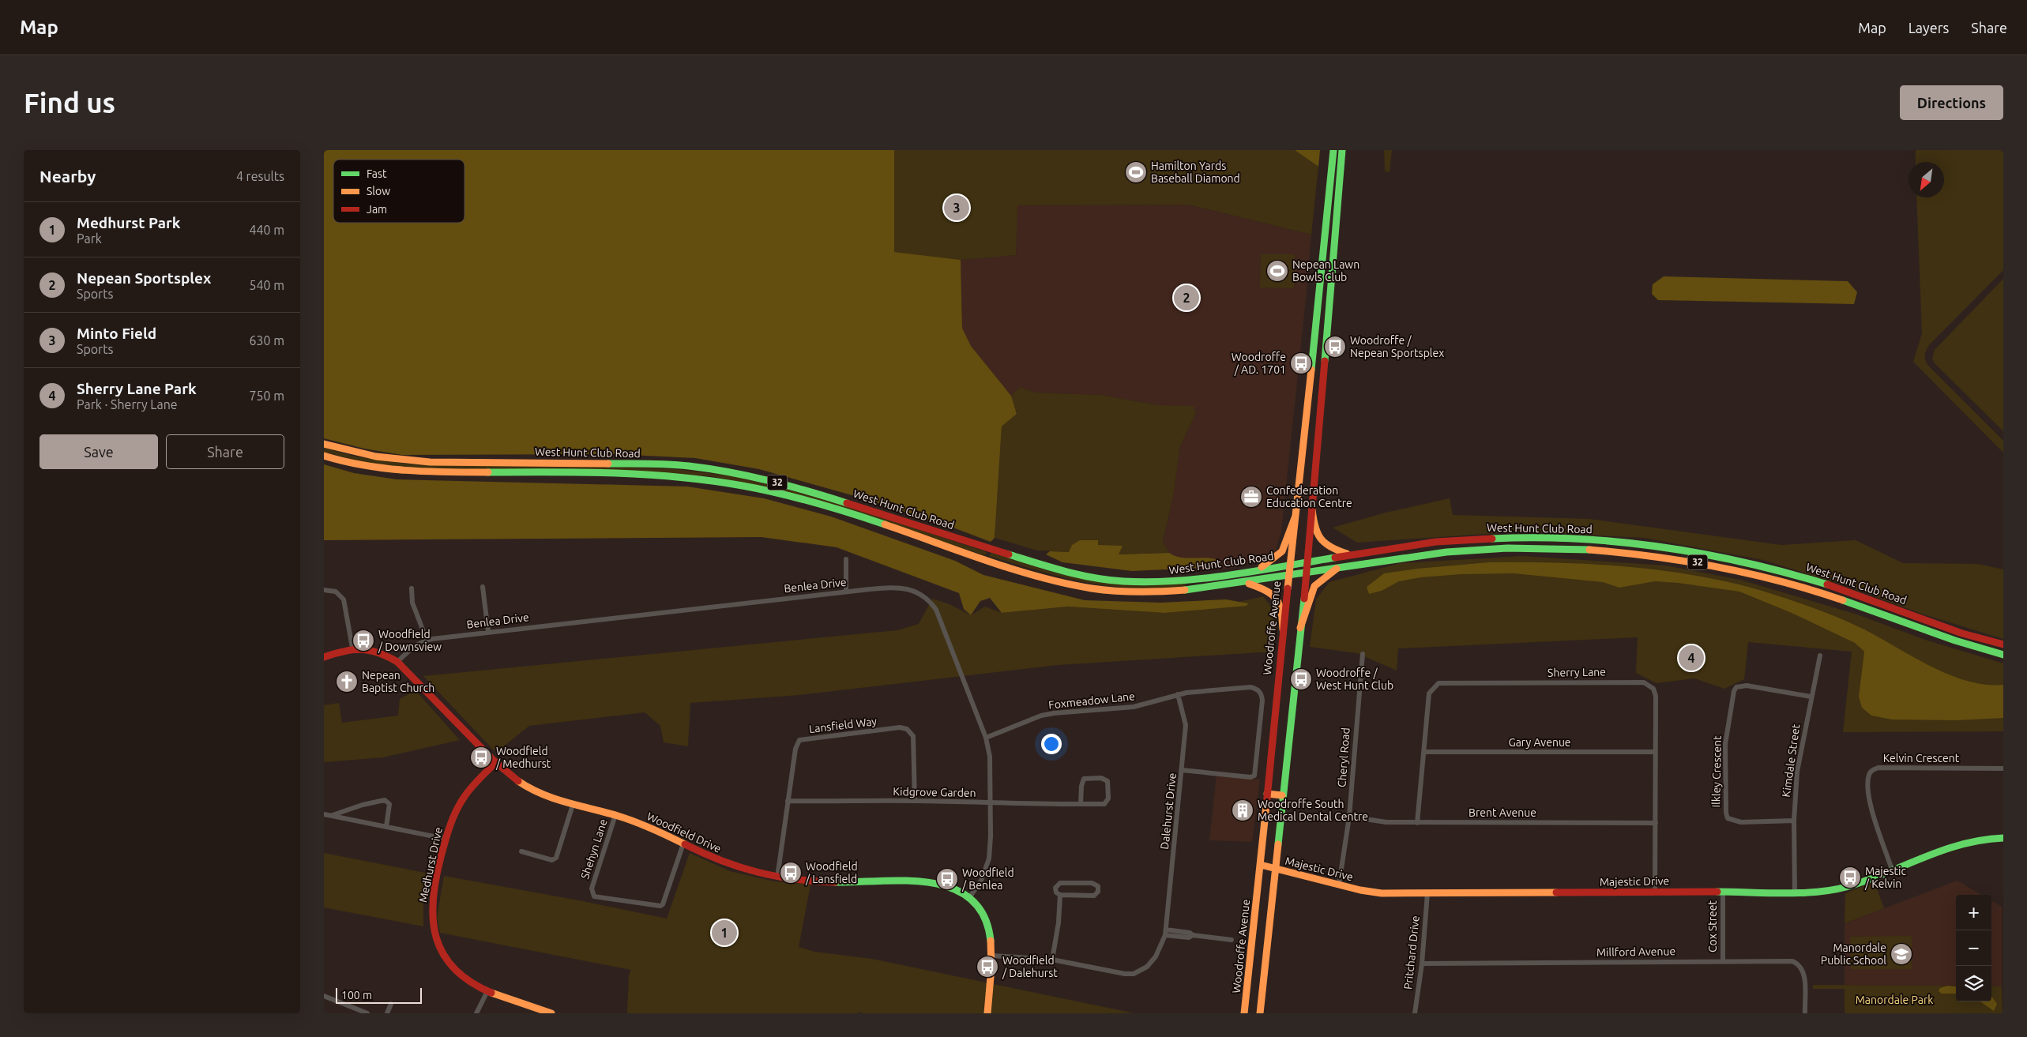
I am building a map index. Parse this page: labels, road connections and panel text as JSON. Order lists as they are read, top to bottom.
{
  "streets": {
    "main road": [
      "West Hunt Club Road",
      "32",
      "Woodroffe Avenue",
      "Woodfield Drive",
      "Medhurst Drive",
      "Majestic Drive"
    ],
    "street": [
      "Benlea Drive",
      "Sherry Lane",
      "Foxmeadow Lane",
      "Lansfield Way",
      "Gary Avenue",
      "Cheryl Road",
      "Kelvin Crescent",
      "Kimdale Street",
      "Ilkley Crescent",
      "Kidgrove Garden",
      "Dalehurst Drive",
      "Brent Avenue",
      "Shehyn Lane",
      "Cox Street",
      "Millford Avenue",
      "Pritchard Drive"
    ]
  },
  "crossings": [
    ["West Hunt Club Road", "Woodroffe Avenue"],
    ["Benlea Drive", "Foxmeadow Lane"],
    ["Benlea Drive", "Kidgrove Garden"],
    ["Benlea Drive", "Woodfield Drive"],
    ["Woodroffe Avenue", "Majestic Drive"],
    ["Sherry Lane", "Gary Avenue"],
    ["Sherry Lane", "Brent Avenue"],
    ["Sherry Lane", "Majestic Drive"],
    ["Foxmeadow Lane", "Dalehurst Drive"],
    ["Lansfield Way", "Kidgrove Garden"],
    ["Lansfield Way", "Woodfield Drive"],
    ["Cheryl Road", "Brent Avenue"],
    ["Cheryl Road", "Majestic Drive"],
    ["Kelvin Crescent", "Majestic Drive"],
    ["Kimdale Street", "Ilkley Crescent"],
    ["Kimdale Street", "Majestic Drive"],
    ["Woodfield Drive", "Shehyn Lane"],
    ["Woodfield Drive", "Medhurst Drive"],
    ["Majestic Drive", "Cox Street"],
    ["Majestic Drive", "Pritchard Drive"],
    ["Cox Street", "Millford Avenue"],
    ["Millford Avenue", "Pritchard Drive"]
  ],
  "parks": ["Manordale Park"],
  "places": {
    "sports": ["Hamilton Yards Baseball Diamond", "Nepean Lawn Bowls Club"],
    "bus stop": [
      "Woodroffe / Nepean Sportsplex",
      "Woodroffe / AD. 1701",
      "Woodfield / Downsview",
      "Woodroffe / West Hunt Club",
      "Woodfield / Medhurst",
      "Woodfield / Lansfield",
      "Majestic / Kelvin",
      "Woodfield / Benlea",
      "Woodfield / Dalehurst"
    ],
    "office": ["Confederation Education Centre"],
    "church": ["Nepean Baptist Church"],
    "building": ["Woodroffe South Medical Dental Centre"],
    "school or university": ["Manordale Public School"]
  },
  "legend": ["Fast", "Slow", "Jam"],
  "scale_bar": "100 m",
  "north": "bottom left",
  "page": {
    "header": "Map",
    "nav": ["Map", "Layers", "Share"],
    "buttons": [
      "Directions",
      ["Save", "Share"]
    ],
    "title": "Find us",
    "heading": ["Nearby", "4 results"],
    "pins": [
      "3",
      "2",
      "4",
      "1"
    ],
    "list": [
      {
        "mark": "1",
        "name": "Medhurst Park",
        "note": "Park",
        "value": "440 m"
      },
      {
        "mark": "2",
        "name": "Nepean Sportsplex",
        "note": "Sports",
        "value": "540 m"
      },
      {
        "mark": "3",
        "name": "Minto Field",
        "note": "Sports",
        "value": "630 m"
      },
      {
        "mark": "4",
        "name": "Sherry Lane Park",
        "note": "Park · Sherry Lane",
        "value": "750 m"
      }
    ],
    "map_buttons": ["+", "−"],
    "scale": "100 m"
  }
}
